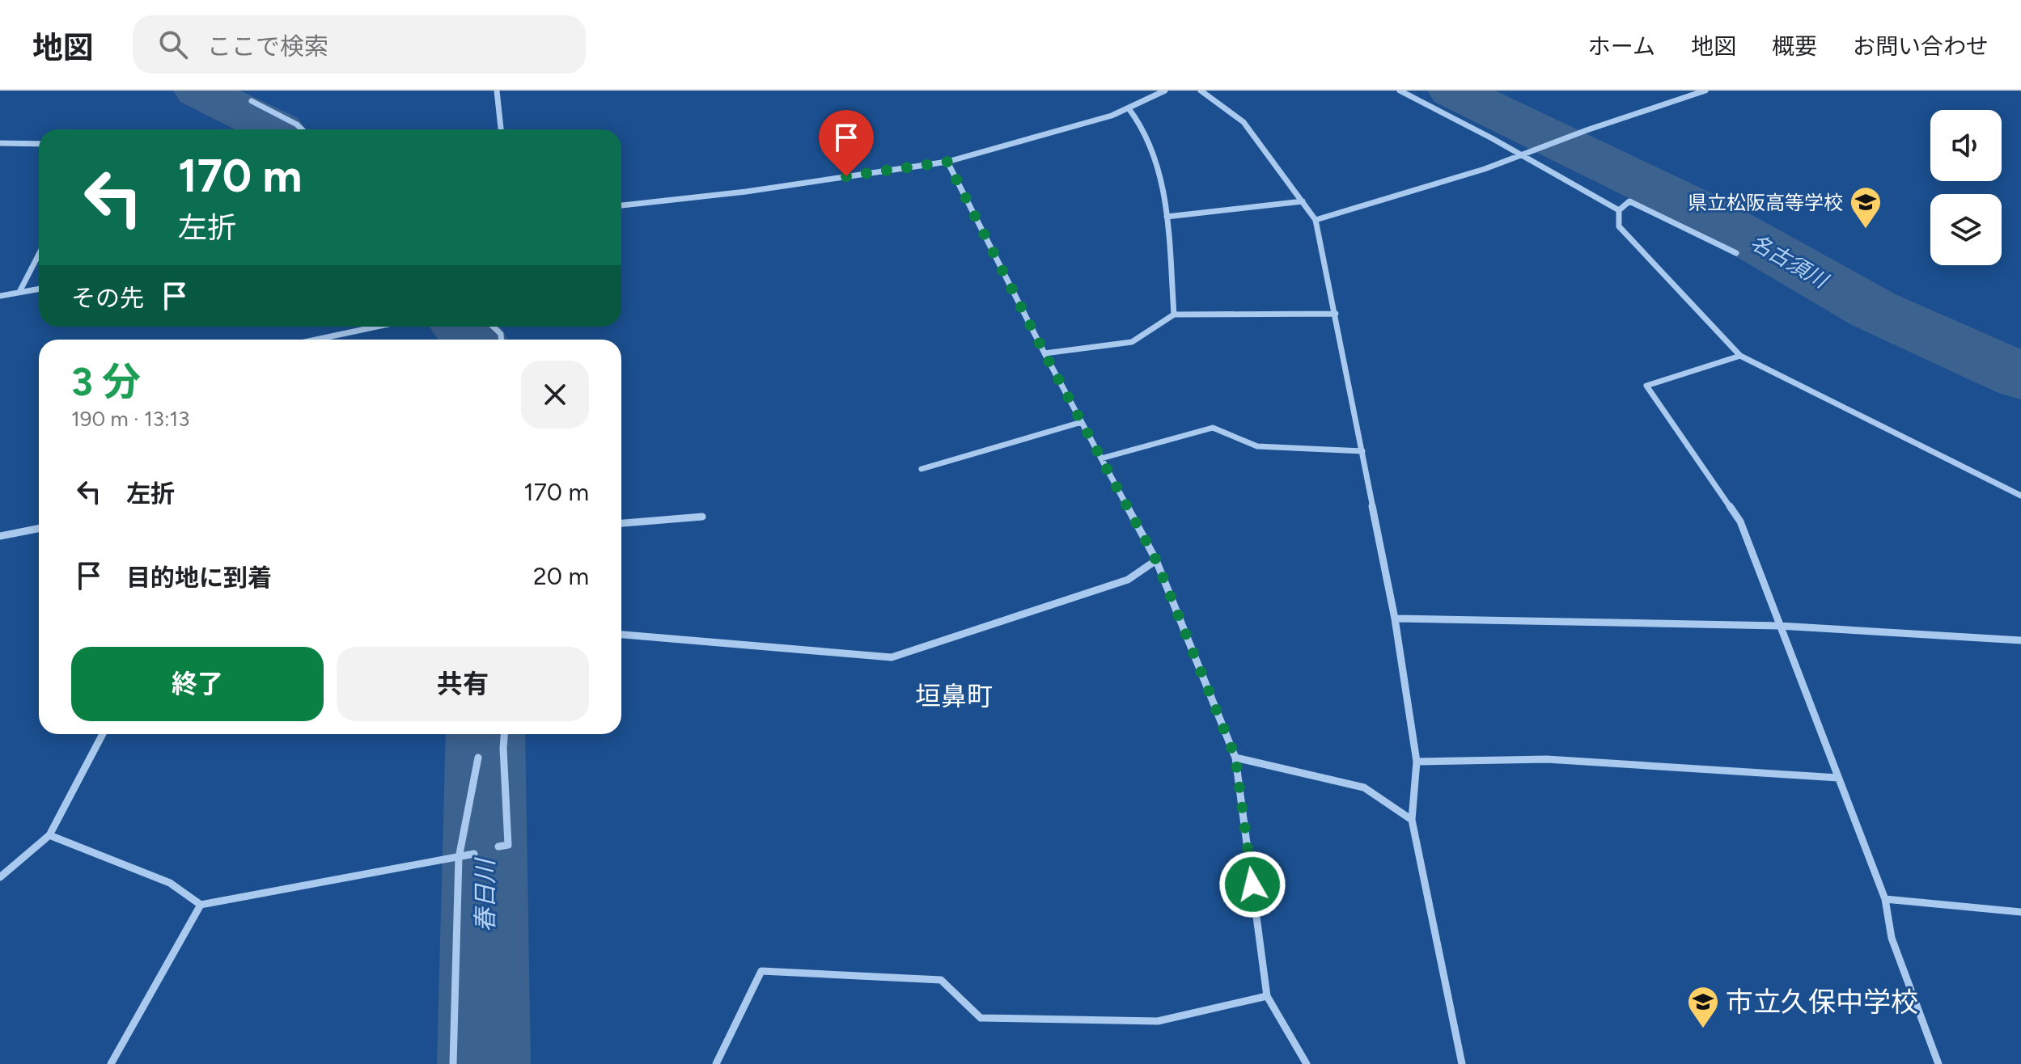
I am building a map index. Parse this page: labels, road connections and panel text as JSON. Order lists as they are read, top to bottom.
{
  "districts": ["垣鼻町"],
  "water": ["名古須川", "春日川"],
  "places": {
    "school or university": ["県立松阪高等学校", "市立久保中学校"]
  },
  "page": {
    "header": "地図",
    "search": "ここで検索",
    "nav": [
      "ホーム",
      "地図",
      "概要",
      "お問い合わせ"
    ],
    "turn": ["170 m", "左折"],
    "then": "その先",
    "heading": ["3 分", "190 m · 13:13"],
    "list": [
      {
        "name": "左折",
        "value": "170 m"
      },
      {
        "name": "目的地に到着",
        "value": "20 m"
      }
    ],
    "buttons": ["終了", "共有"]
  }
}
